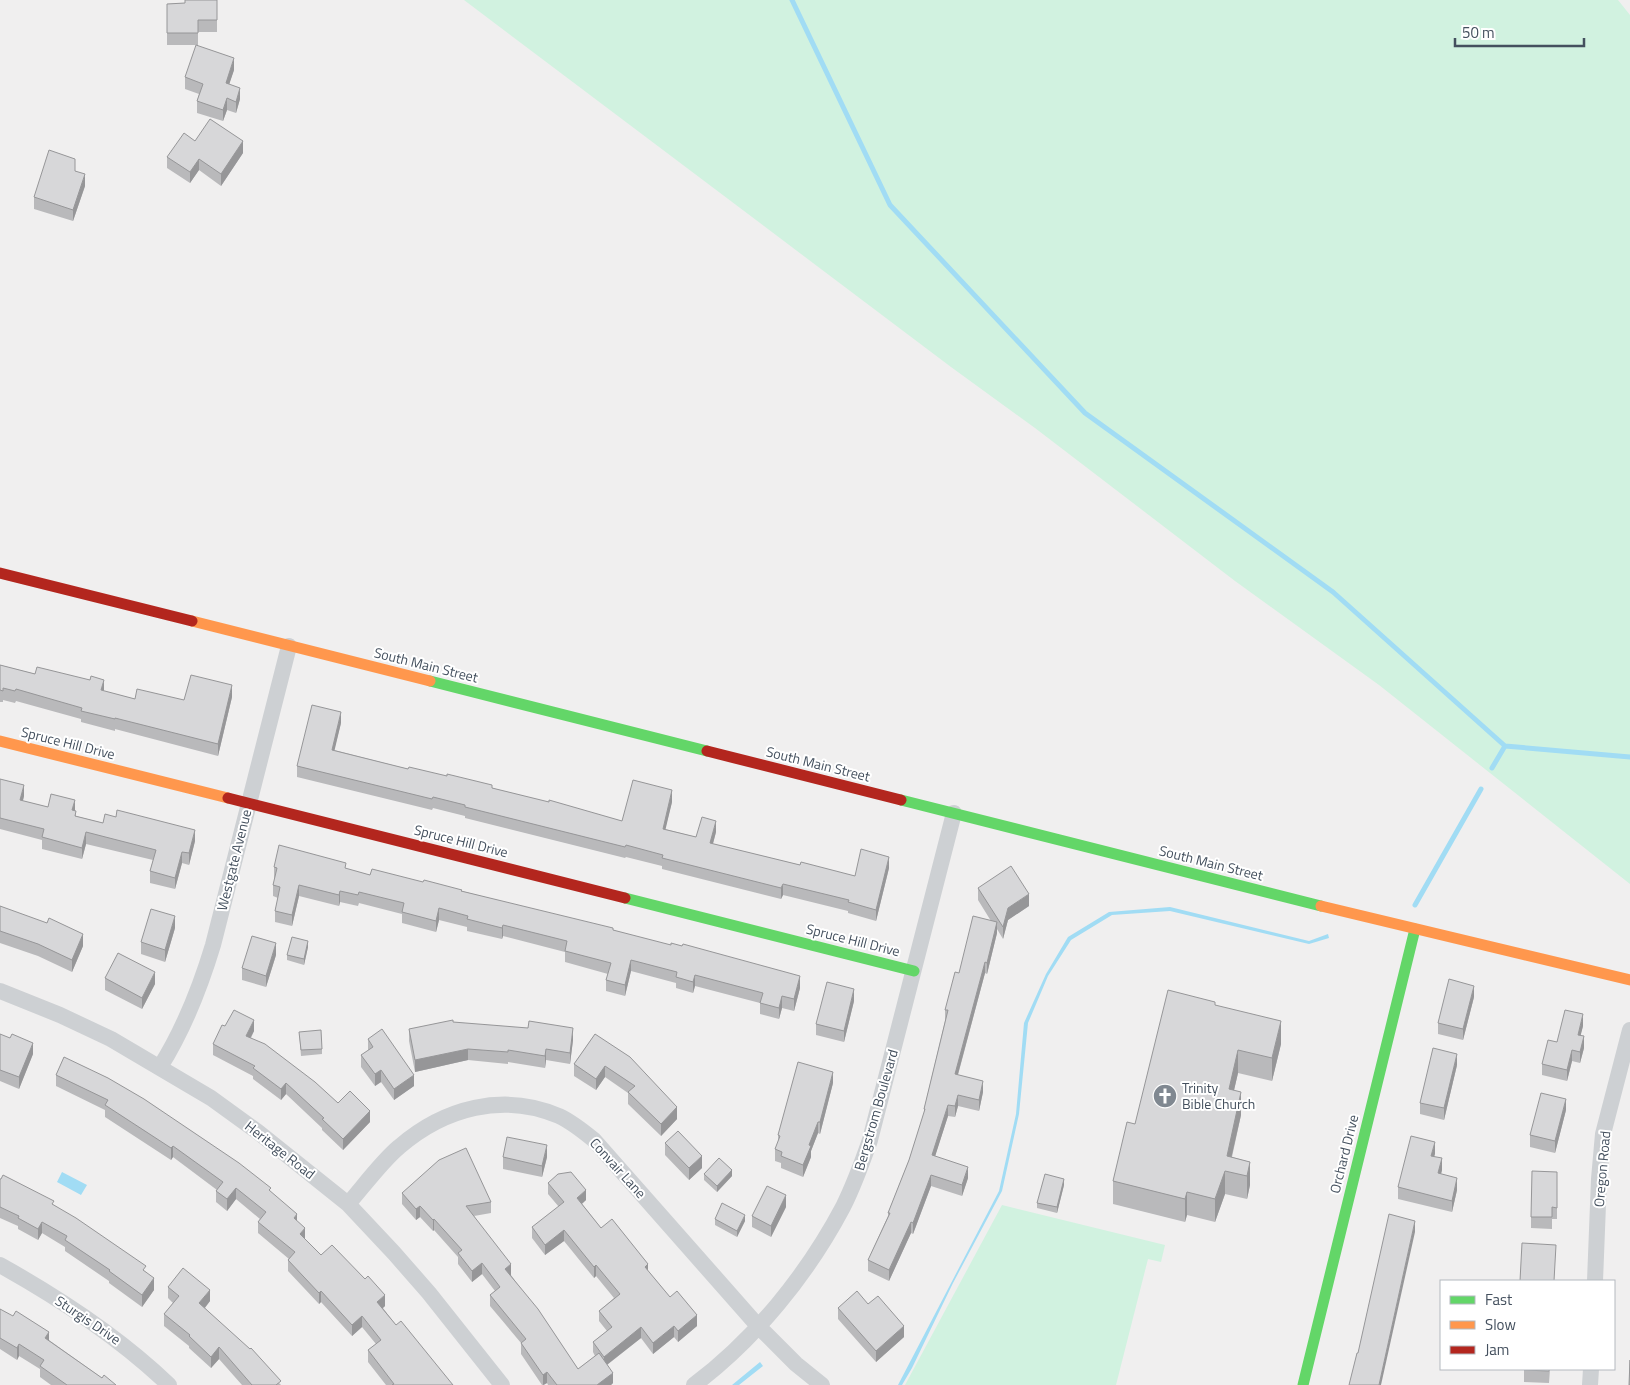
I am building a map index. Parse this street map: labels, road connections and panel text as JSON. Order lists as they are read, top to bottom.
{
  "streets": {
    "street": [
      "South Main Street",
      "Spruce Hill Drive",
      "Westgate Avenue",
      "Bergstrom Boulevard",
      "Heritage Road",
      "Orchard Drive",
      "Convair Lane",
      "Oregon Road",
      "Sturgis Drive"
    ]
  },
  "crossings": [
    ["South Main Street", "Westgate Avenue"],
    ["South Main Street", "Bergstrom Boulevard"],
    ["South Main Street", "Orchard Drive"],
    ["Spruce Hill Drive", "Westgate Avenue"],
    ["Spruce Hill Drive", "Bergstrom Boulevard"],
    ["Westgate Avenue", "Heritage Road"],
    ["Bergstrom Boulevard", "Convair Lane"],
    ["Heritage Road", "Convair Lane"]
  ],
  "places": {
    "church": ["Trinity Bible Church"]
  },
  "legend": ["Fast", "Slow", "Jam"],
  "scale_bar": "50 m"
}
